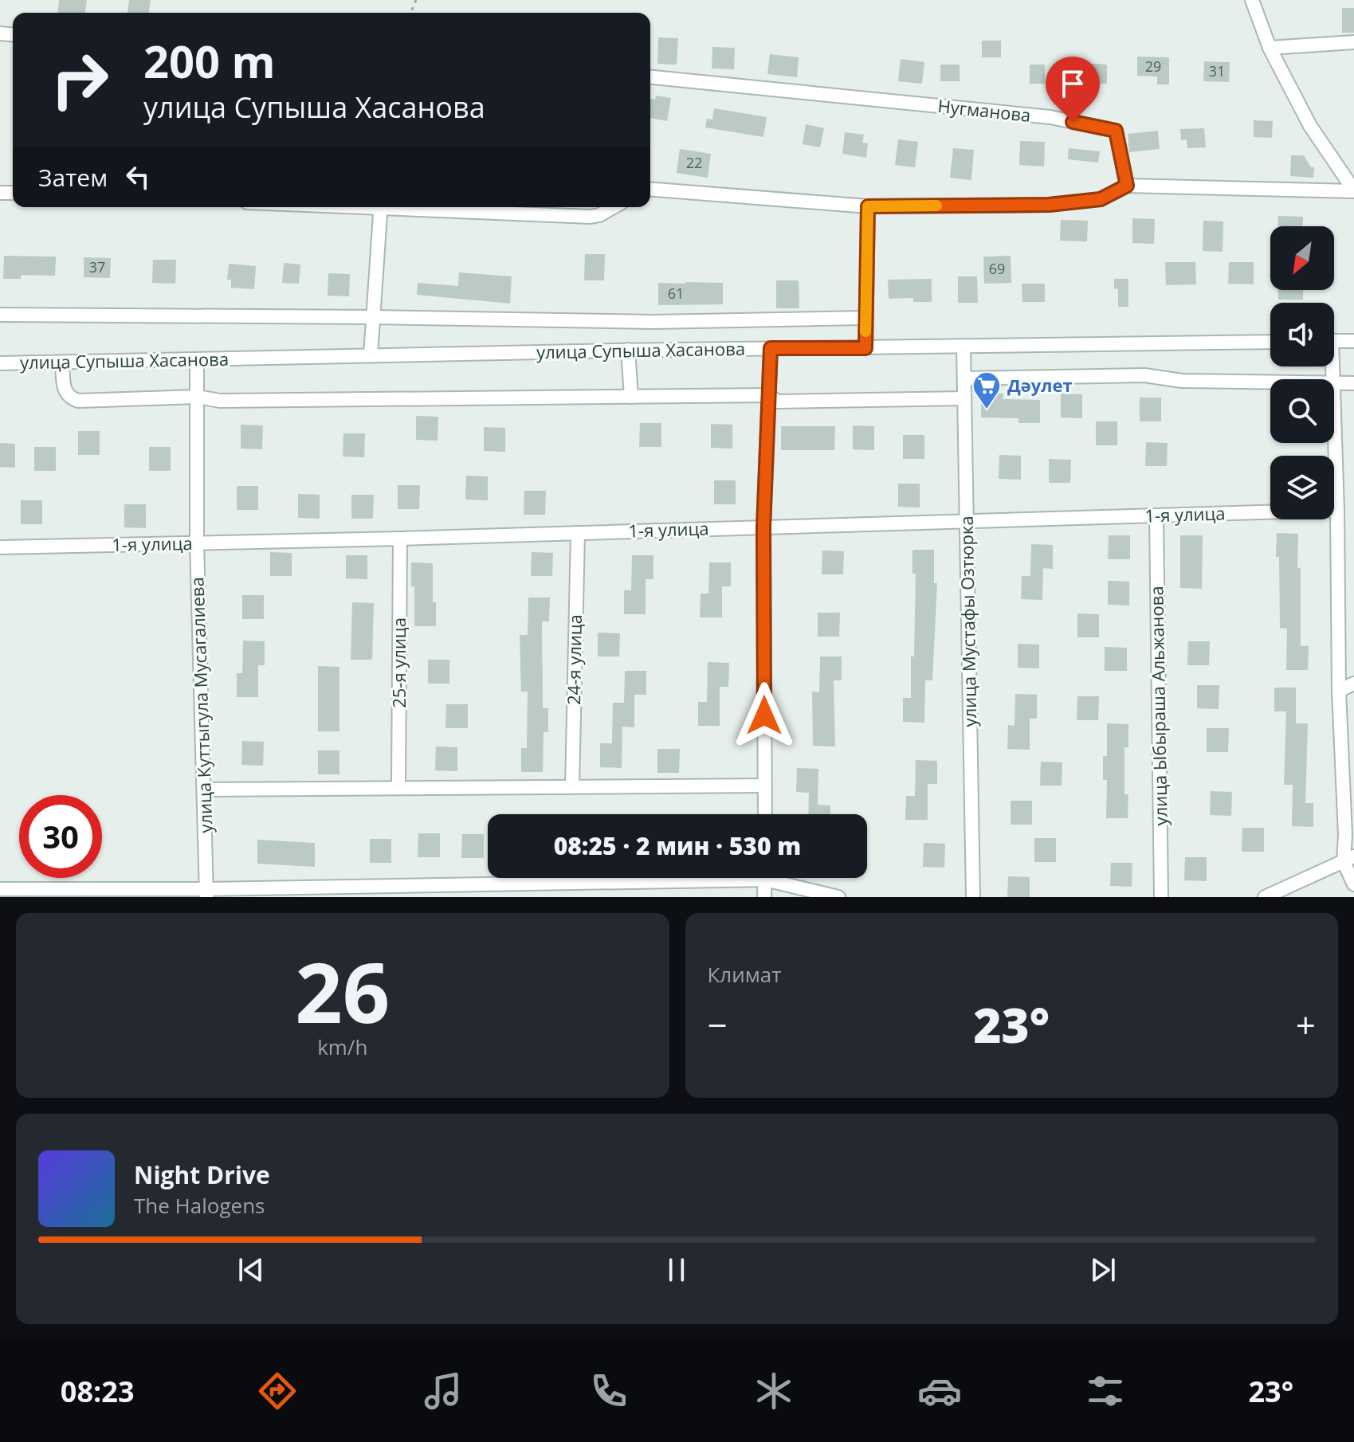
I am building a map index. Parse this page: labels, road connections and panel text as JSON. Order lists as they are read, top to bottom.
{
  "streets": {
    "street": [
      "Нугманова",
      "улица Супыша Хасанова",
      "1-я улица",
      "улица Мустафы Озтюрка",
      "24-я улица",
      "25-я улица",
      "улица Куттыгула Мусагалиева",
      "улица Ыбыраша Альжанова"
    ]
  },
  "crossings": [
    ["улица Супыша Хасанова", "улица Мустафы Озтюрка"],
    ["улица Супыша Хасанова", "улица Куттыгула Мусагалиева"],
    ["1-я улица", "улица Мустафы Озтюрка"],
    ["1-я улица", "24-я улица"],
    ["1-я улица", "25-я улица"],
    ["1-я улица", "улица Куттыгула Мусагалиева"],
    ["1-я улица", "улица Ыбыраша Альжанова"]
  ],
  "places": {
    "supermarket": ["Дәулет"]
  },
  "house_numbers": [
    "29",
    "31",
    "22",
    "37",
    "69",
    "61"
  ],
  "north": "bottom left",
  "page": {
    "turn": ["200 m", "улица Супыша Хасанова"],
    "then": "Затем",
    "limit": "30",
    "trip": "08:25 · 2 мин · 530 m",
    "tile": [
      ["26", "km/h"],
      "Климат"
    ],
    "heat": ["−", "23°", "+"],
    "song": ["Night Drive", "The Halogens"],
    "tabs": ["08:23", "23°"]
  }
}
